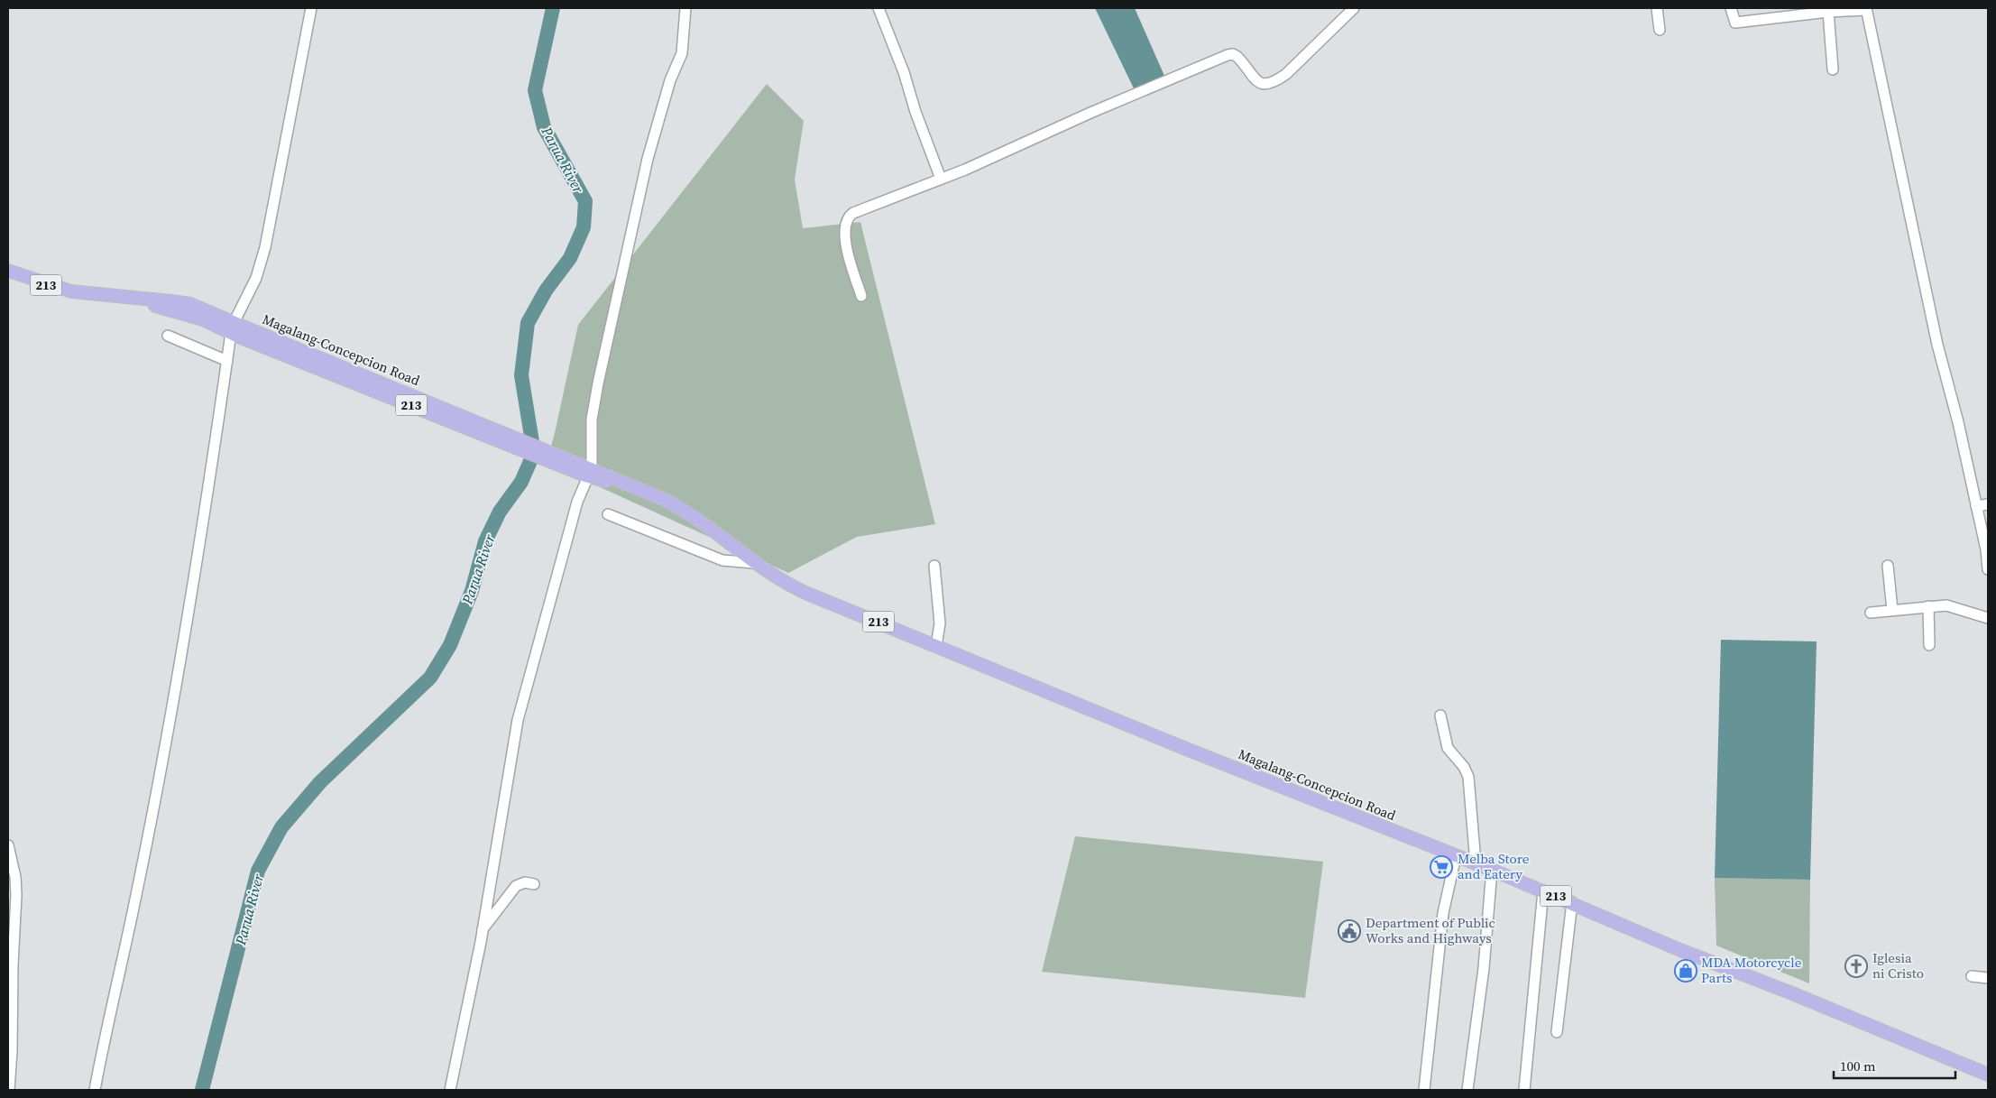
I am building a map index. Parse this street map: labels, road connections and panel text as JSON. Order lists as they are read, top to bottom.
{
  "streets": {
    "main road": ["213", "Magalang-Concepcion Road"]
  },
  "water": ["Parua River"],
  "places": {
    "supermarket": ["Melba Store and Eatery"],
    "public building": ["Department of Public Works and Highways"],
    "church": ["Iglesia ni Cristo"],
    "shop": ["MDA Motorcycle Parts"]
  },
  "scale_bar": "100 m"
}
